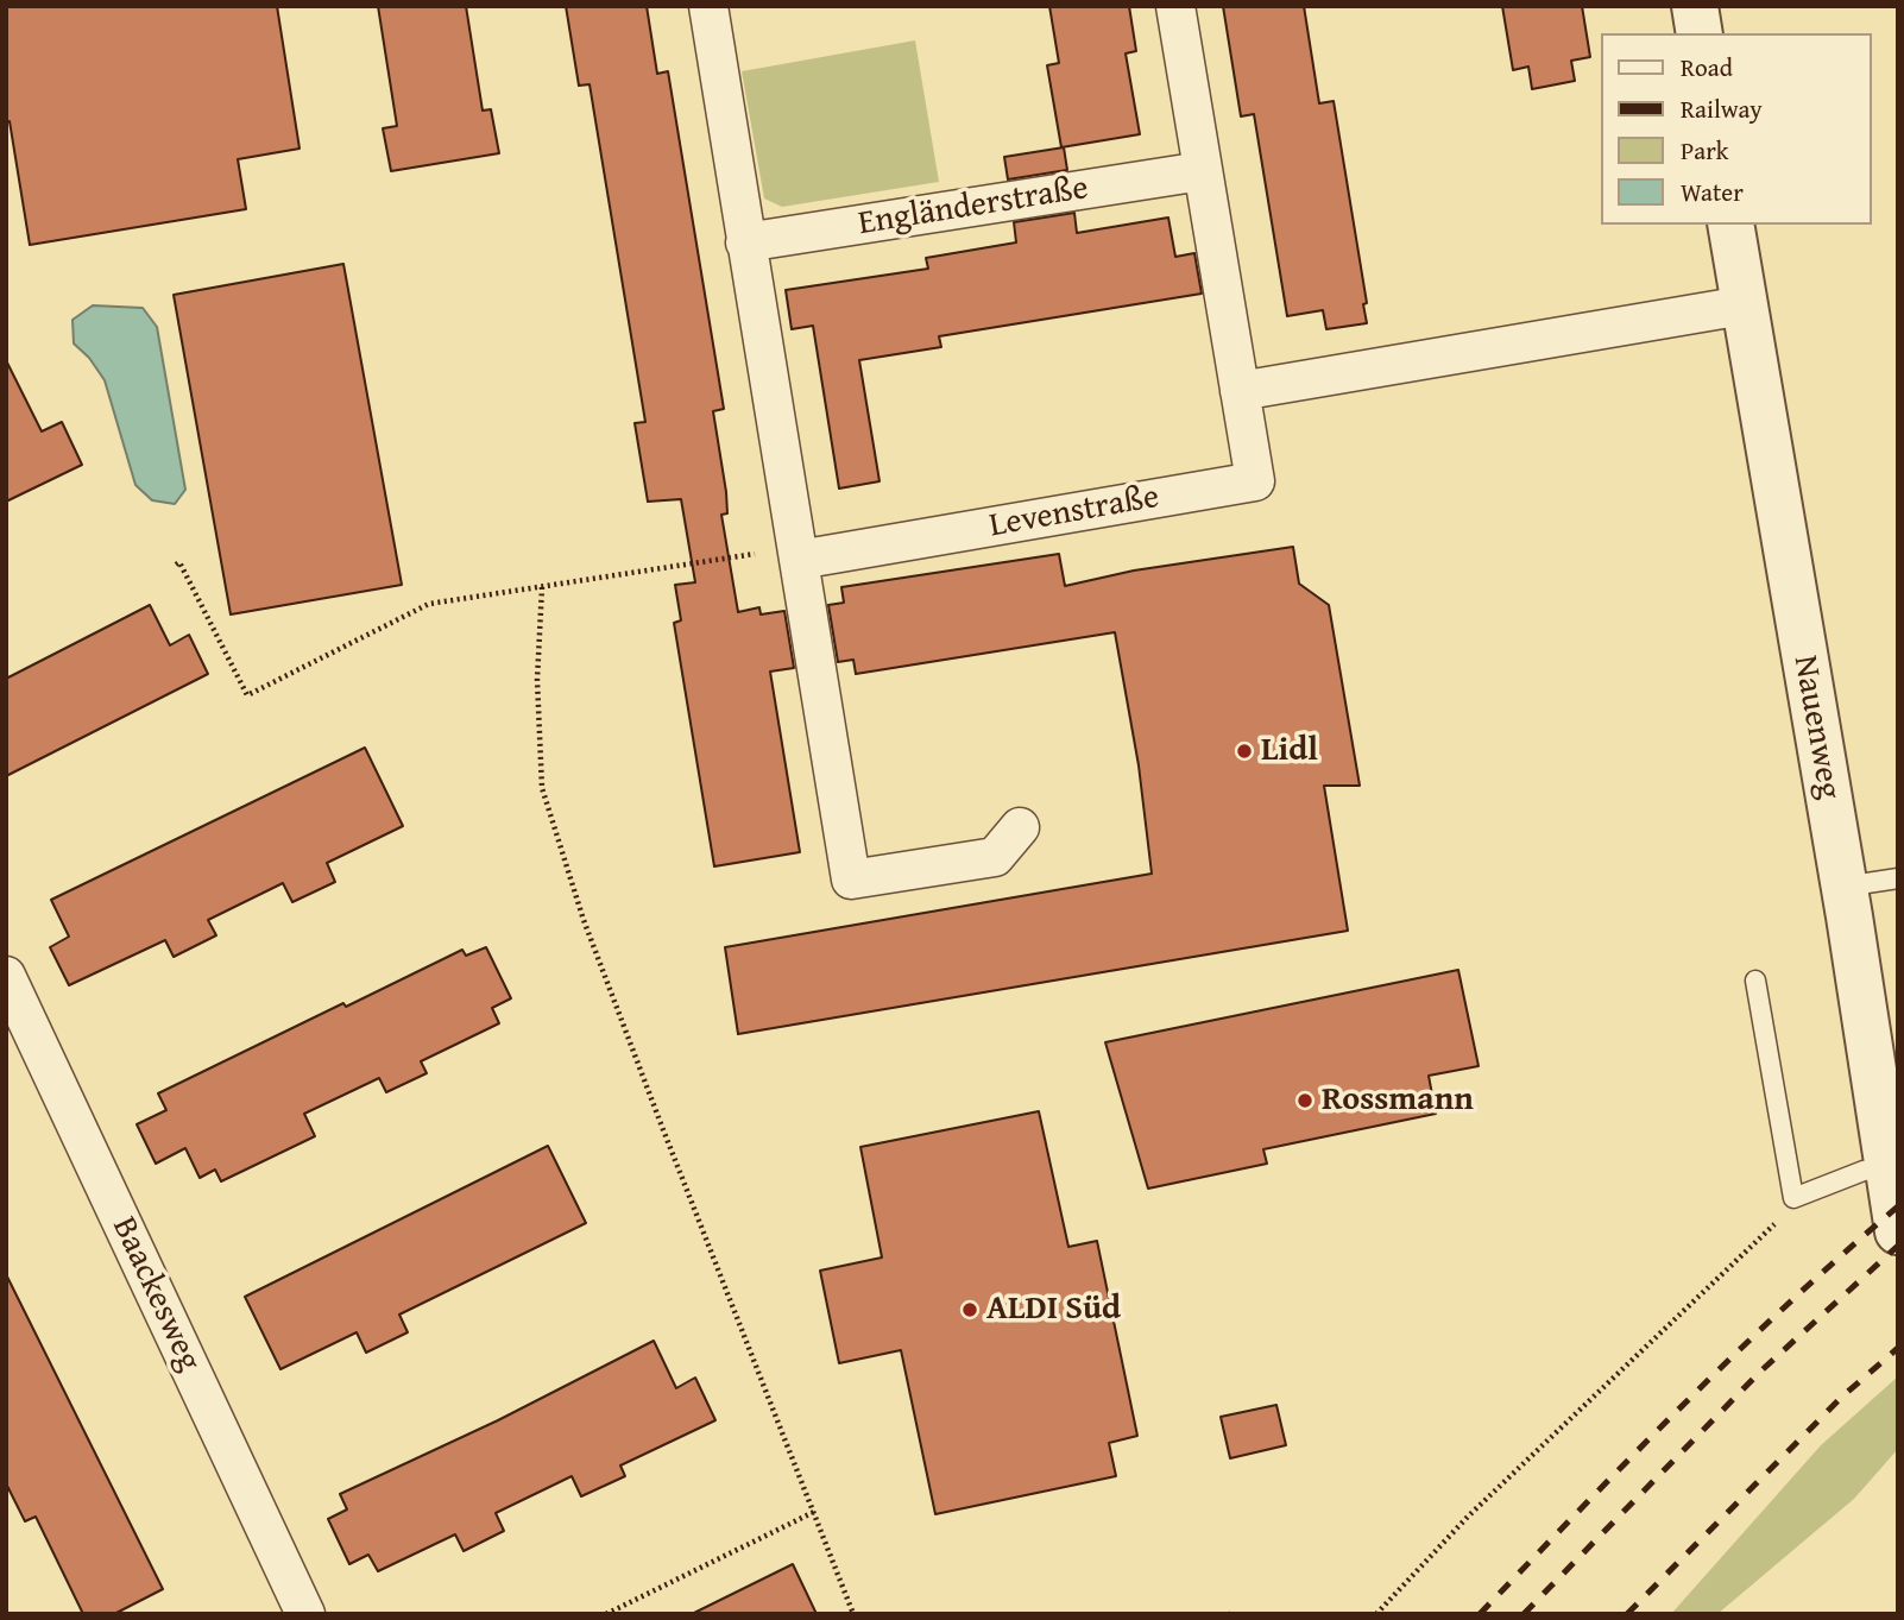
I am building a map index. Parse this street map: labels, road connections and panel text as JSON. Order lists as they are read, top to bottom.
{
  "streets": {
    "street": [
      "Engländerstraße",
      "Levenstraße",
      "Nauenweg",
      "Baackesweg"
    ]
  },
  "places": ["Lidl", "Rossmann", "ALDI Süd"],
  "legend": [
    "Road",
    "Railway",
    "Park",
    "Water"
  ]
}
